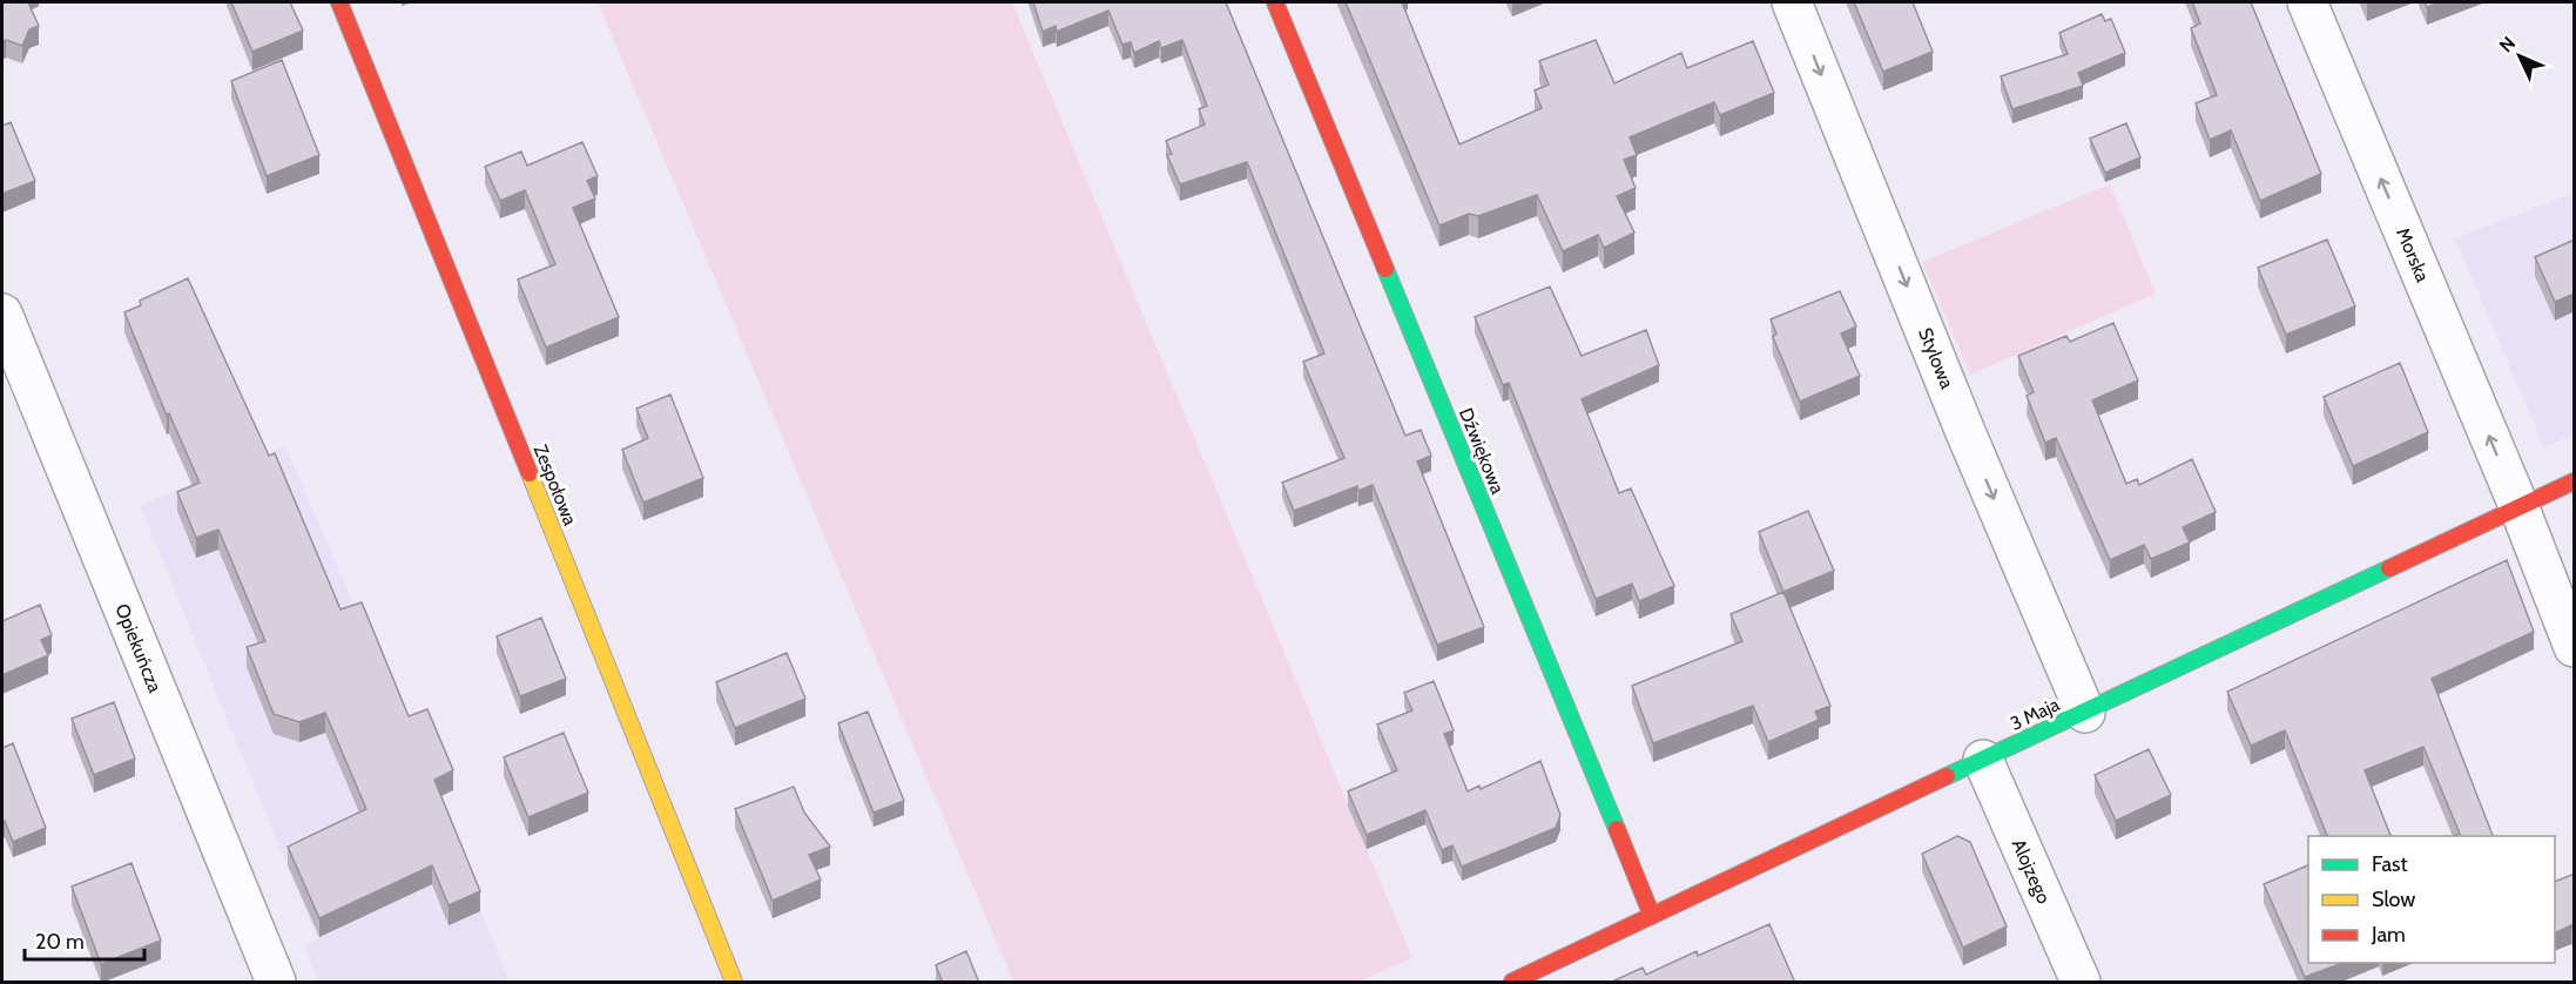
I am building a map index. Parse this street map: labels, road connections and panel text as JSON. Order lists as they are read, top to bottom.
{
  "streets": {
    "street": [
      "Morska",
      "Stylowa",
      "Dźwiękowa",
      "Zespołowa",
      "Opiekuńcza",
      "3 Maja",
      "Alojzego"
    ]
  },
  "crossings": [
    ["Morska", "3 Maja"],
    ["Stylowa", "3 Maja"],
    ["Dźwiękowa", "3 Maja"],
    ["3 Maja", "Alojzego"]
  ],
  "one_way": ["Morska", "Stylowa"],
  "legend": ["Fast", "Slow", "Jam"],
  "scale_bar": "20 m",
  "north": "top left"
}
